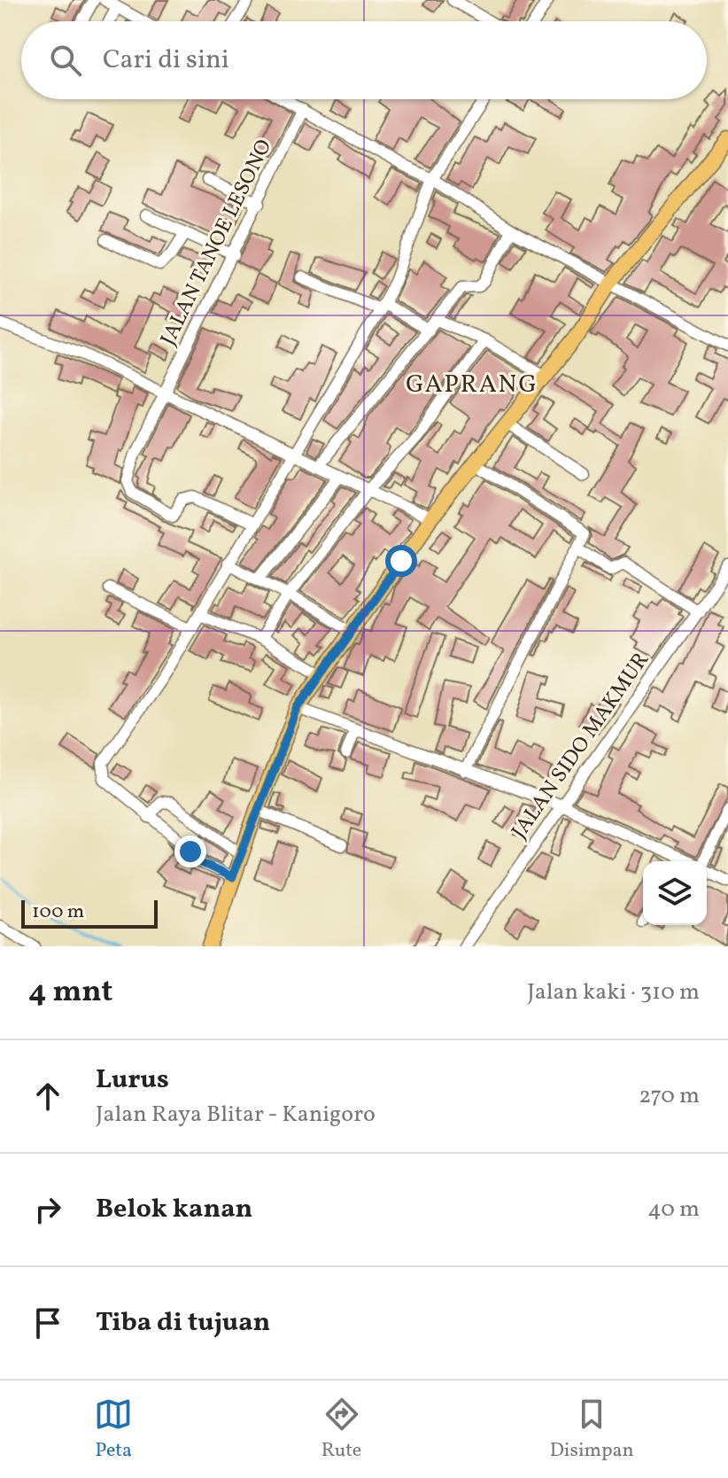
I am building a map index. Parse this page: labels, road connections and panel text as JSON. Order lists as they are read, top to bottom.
{
  "streets": {
    "street": ["JALAN TANOE LESONO", "JALAN SIDO MAKMUR"]
  },
  "districts": ["GAPRANG"],
  "scale_bar": "100 m",
  "page": {
    "search": "Cari di sini",
    "scale": "100 m",
    "heading": ["4 mnt", "Jalan kaki · 310 m"],
    "list": [
      ["Lurus", "Jalan Raya Blitar - Kanigoro", "270 m"],
      ["Belok kanan", "40 m"],
      "Tiba di tujuan"
    ],
    "nav": ["Peta", "Rute", "Disimpan"]
  }
}
